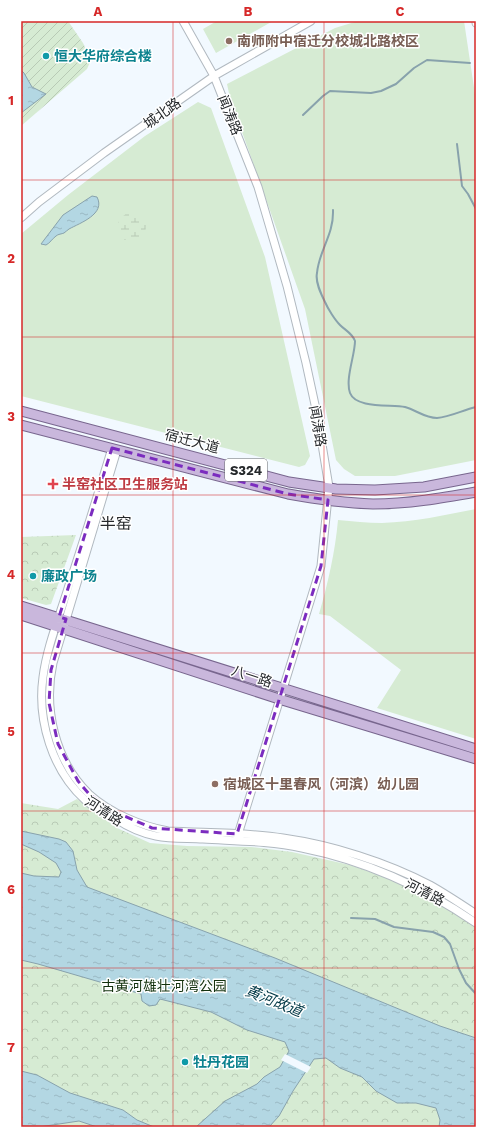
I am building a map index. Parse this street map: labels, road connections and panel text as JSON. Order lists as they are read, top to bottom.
{
  "streets": {
    "main road": ["宿迁大道", "S324", "八一路"],
    "street": ["城北路", "闻涛路", "河清路"]
  },
  "crossings": [
    ["城北路", "闻涛路"],
    ["闻涛路", "宿迁大道"],
    ["闻涛路", "八一路"],
    ["闻涛路", "河清路"],
    ["宿迁大道", "河清路"],
    ["八一路", "河清路"]
  ],
  "districts": ["半窑"],
  "water": ["黄河故道"],
  "parks": ["古黄河雄壮河湾公园"],
  "places": {
    "other": [
      "南师附中宿迁分校城北路校区",
      "恒大华府综合楼",
      "廉政广场",
      "宿城区十里春风（河滨）幼儿园",
      "牡丹花园"
    ],
    "health": ["半窑社区卫生服务站"]
  },
  "grid": {
    "columns": ["A", "B", "C"],
    "rows": [
      "1",
      "2",
      "3",
      "4",
      "5",
      "6",
      "7"
    ]
  }
}
